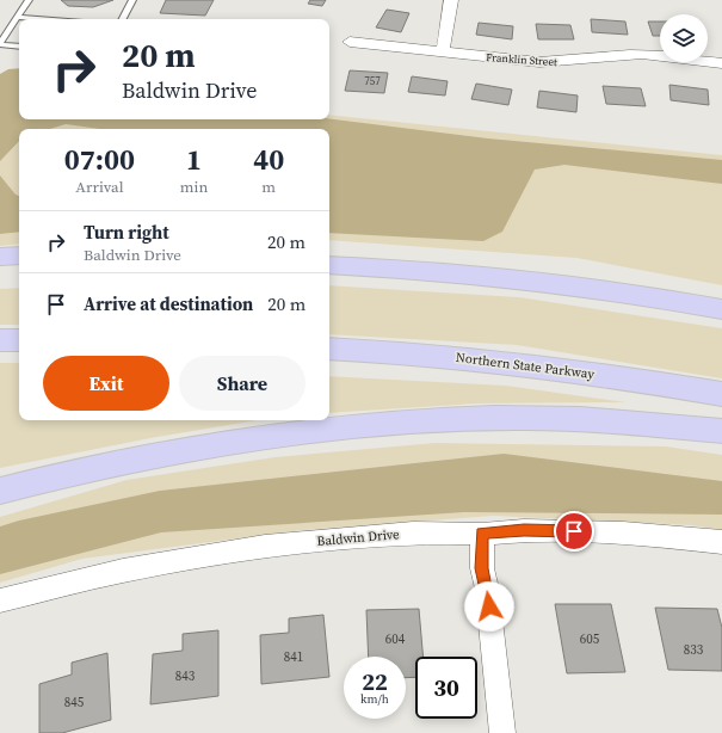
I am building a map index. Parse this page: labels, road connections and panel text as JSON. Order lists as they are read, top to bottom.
{
  "streets": {
    "highway": ["Northern State Parkway"],
    "street": ["Franklin Street", "Baldwin Drive"]
  },
  "house_numbers": [
    "757",
    "604",
    "605",
    "833",
    "841",
    "843",
    "845"
  ],
  "page": {
    "turn": ["20 m", "Baldwin Drive"],
    "eta": [
      "07:00",
      "Arrival",
      "1",
      "min",
      "40",
      "m"
    ],
    "list": [
      {
        "name": "Turn right",
        "note": "Baldwin Drive",
        "value": "20 m"
      },
      {
        "name": "Arrive at destination",
        "value": "20 m"
      }
    ],
    "buttons": ["Exit", "Share"],
    "speed": "22 km/h",
    "limit": "30"
  }
}
